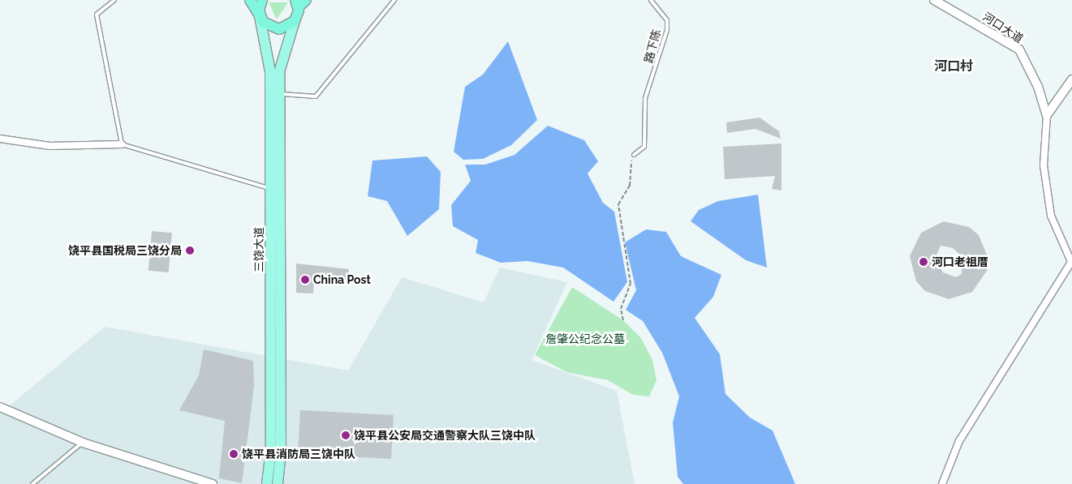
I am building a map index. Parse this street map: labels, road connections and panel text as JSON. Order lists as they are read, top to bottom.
{
  "streets": {
    "main road": ["三饶大道"],
    "street": ["河口大道"],
    "lane": ["路下陈"]
  },
  "districts": ["河口村"],
  "parks": ["詹肇公纪念公墓"],
  "places": [
    "饶平县国税局三饶分局",
    "河口老祖厝",
    "China Post",
    "饶平县公安局交通警察大队三饶中队",
    "饶平县消防局三饶中队"
  ]
}
